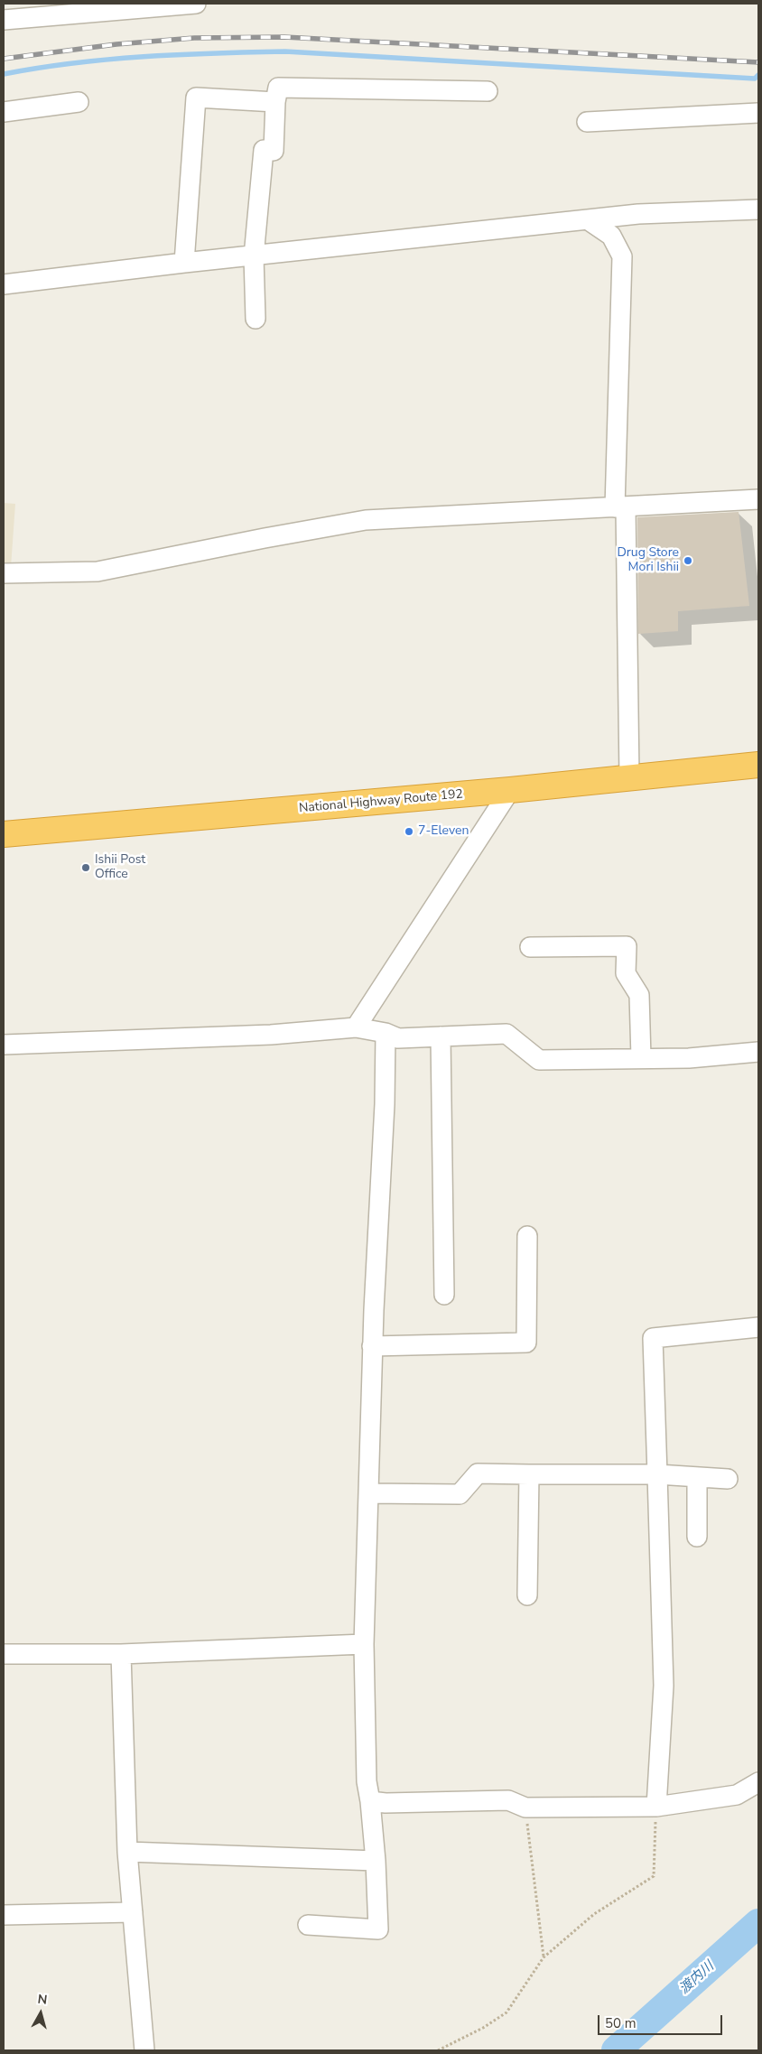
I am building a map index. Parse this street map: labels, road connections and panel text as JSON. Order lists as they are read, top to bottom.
{
  "streets": {
    "highway": ["National Highway Route 192"]
  },
  "water": ["渡内川"],
  "places": ["Drug Store Mori Ishii", "7-Eleven", "Ishii Post Office"],
  "scale_bar": "50 m",
  "north": "top"
}
